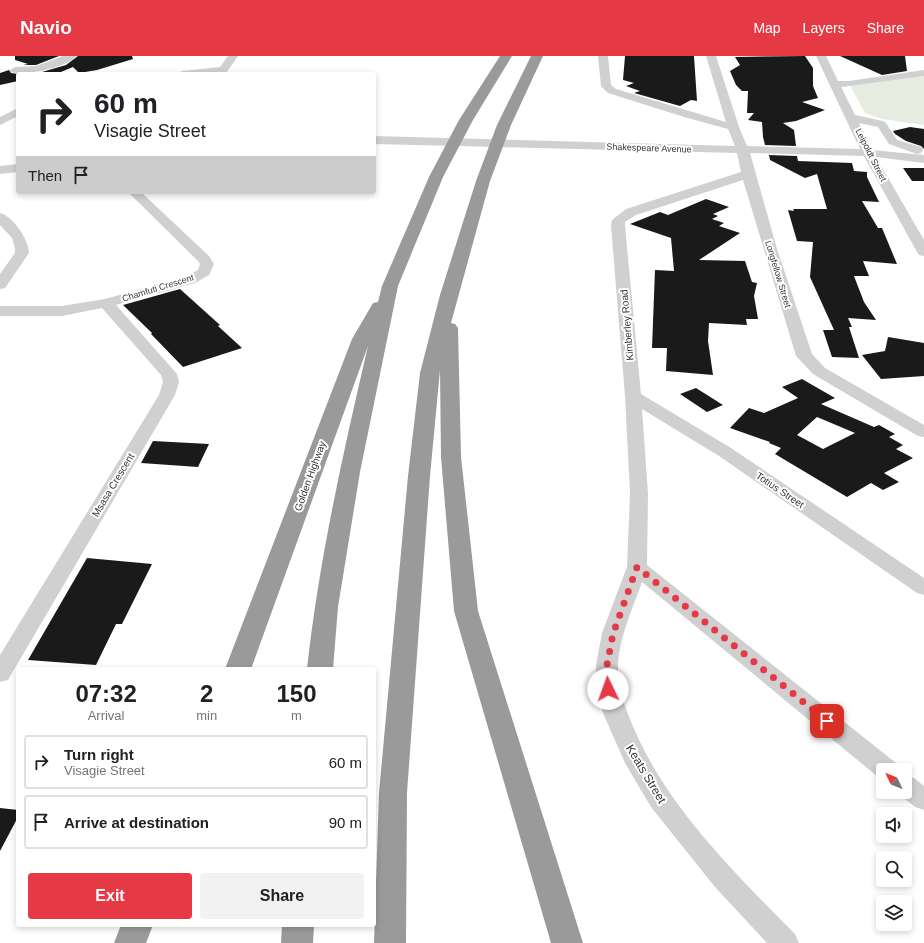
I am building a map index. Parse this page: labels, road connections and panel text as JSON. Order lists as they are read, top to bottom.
{
  "streets": {
    "highway": ["Golden Highway"],
    "street": [
      "Shakespeare Avenue",
      "Leipoldt Street",
      "Longfellow Street",
      "Chamfuti Crescent",
      "Kimberley Road",
      "Msasa Crescent",
      "Totius Street",
      "Keats Street"
    ]
  },
  "crossings": [
    ["Shakespeare Avenue", "Leipoldt Street"],
    ["Shakespeare Avenue", "Longfellow Street"],
    ["Longfellow Street", "Kimberley Road"],
    ["Chamfuti Crescent", "Msasa Crescent"],
    ["Kimberley Road", "Totius Street"],
    ["Kimberley Road", "Keats Street"]
  ],
  "north": "top left",
  "page": {
    "header": "Navio",
    "nav": ["Map", "Layers", "Share"],
    "turn": ["60 m", "Visagie Street"],
    "then": "Then",
    "eta": [
      "07:32",
      "Arrival",
      "2",
      "min",
      "150",
      "m"
    ],
    "list": [
      {
        "name": "Turn right",
        "note": "Visagie Street",
        "value": "60 m"
      },
      {
        "name": "Arrive at destination",
        "value": "90 m"
      }
    ],
    "buttons": ["Exit", "Share"]
  }
}
